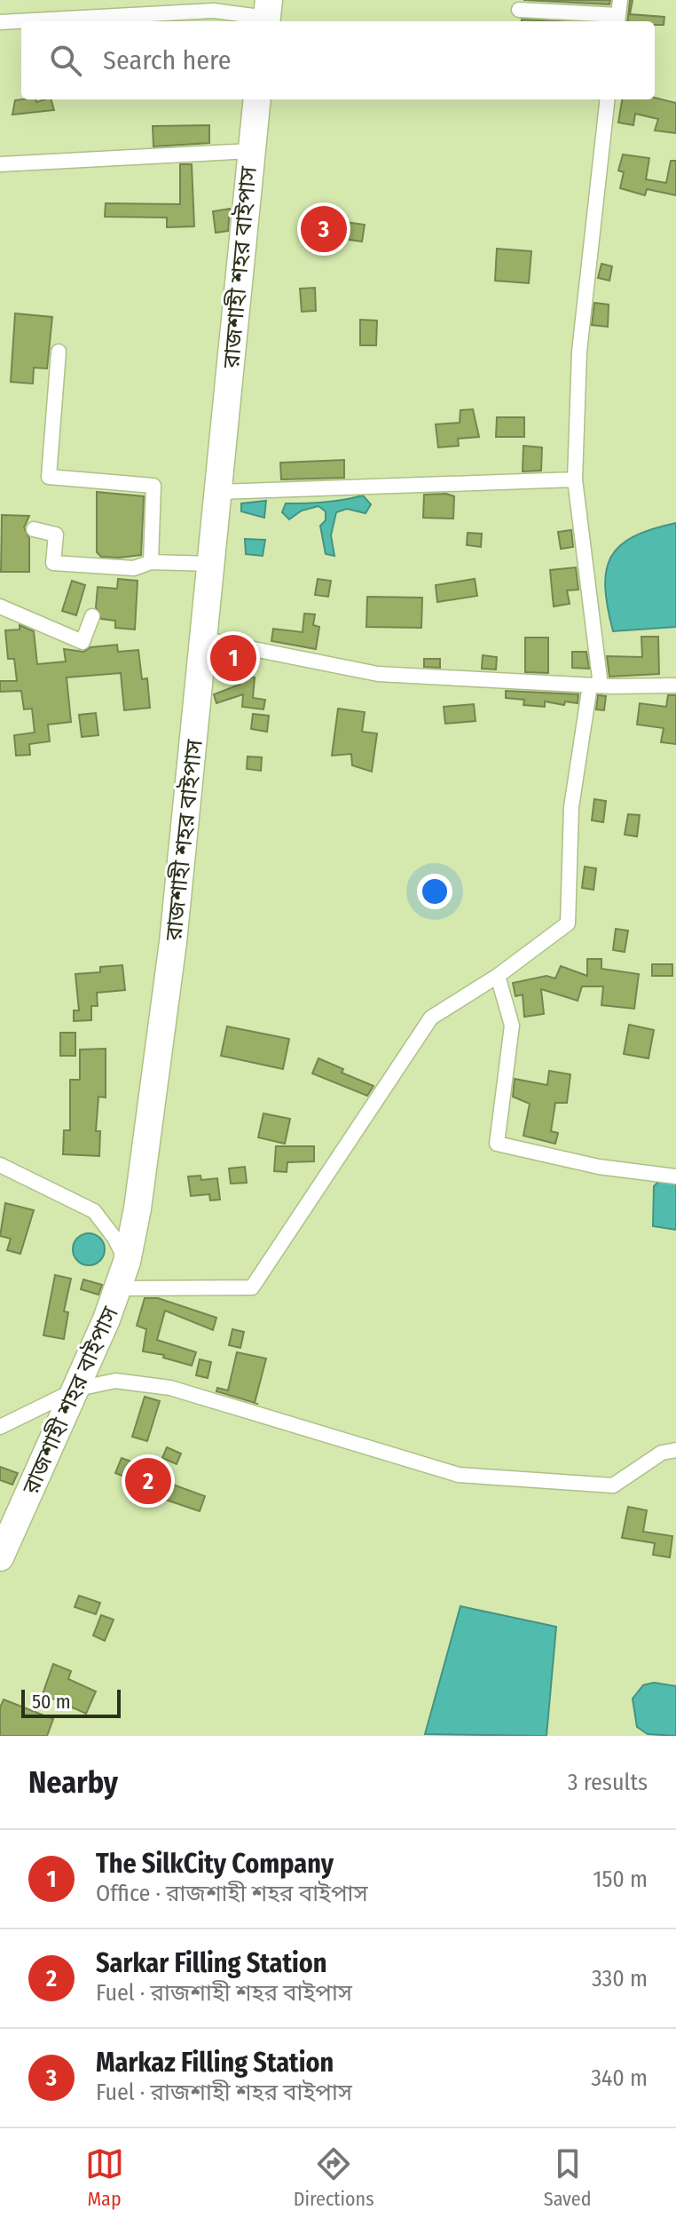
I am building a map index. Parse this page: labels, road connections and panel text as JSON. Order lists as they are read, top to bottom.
{
  "streets": {
    "highway": ["রাজশাহী শহর বাইপাস"]
  },
  "scale_bar": "50 m",
  "page": {
    "search": "Search here",
    "pins": ["3", "1", "2"],
    "scale": "50 m",
    "heading": ["Nearby", "3 results"],
    "list": [
      {
        "mark": "1",
        "name": "The SilkCity Company",
        "note": "Office · রাজশাহী শহর বাইপাস",
        "value": "150 m"
      },
      {
        "mark": "2",
        "name": "Sarkar Filling Station",
        "note": "Fuel · রাজশাহী শহর বাইপাস",
        "value": "330 m"
      },
      {
        "mark": "3",
        "name": "Markaz Filling Station",
        "note": "Fuel · রাজশাহী শহর বাইপাস",
        "value": "340 m"
      }
    ],
    "nav": ["Map", "Directions", "Saved"]
  }
}
